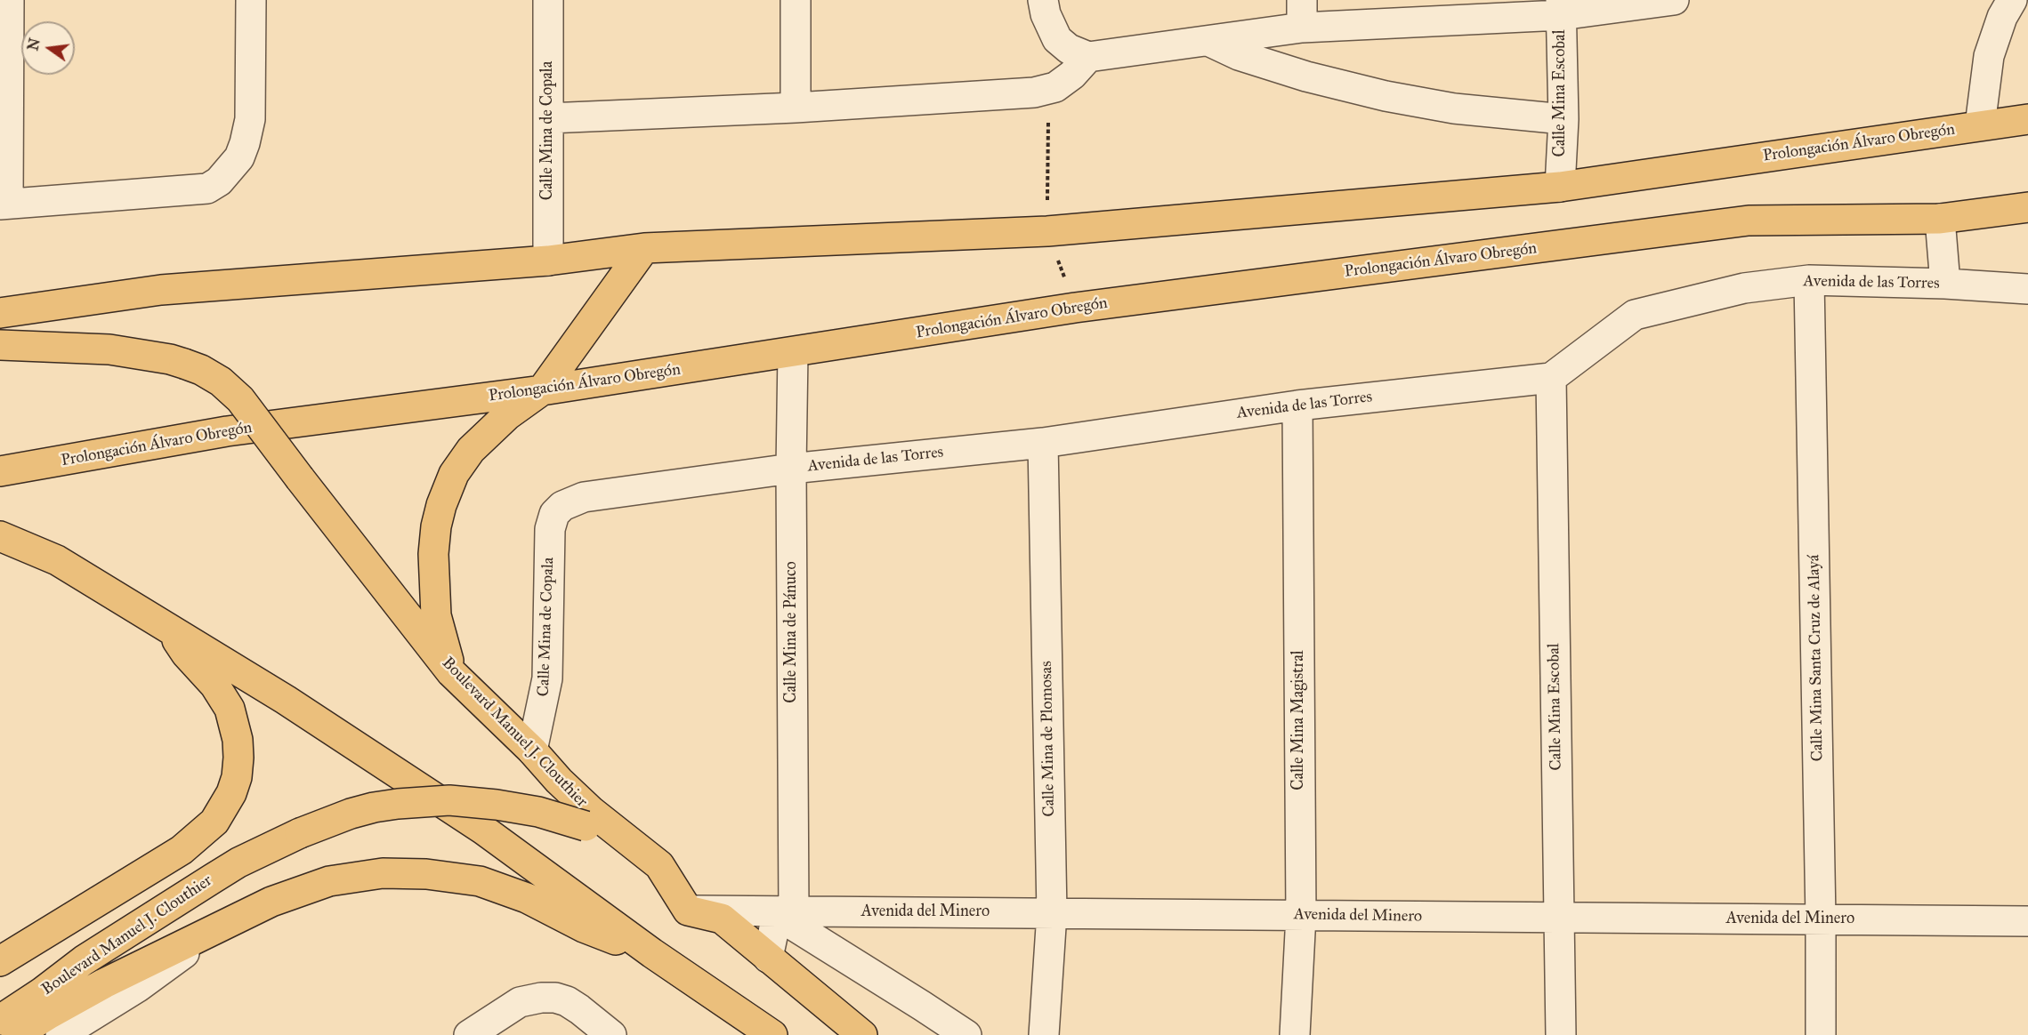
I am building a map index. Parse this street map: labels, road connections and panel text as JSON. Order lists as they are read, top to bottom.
{
  "streets": {
    "main road": ["Prolongación Álvaro Obregón", "Boulevard Manuel J. Clouthier"],
    "street": [
      "Calle Mina Escobal",
      "Calle Mina de Copala",
      "Avenida de las Torres",
      "Calle Mina de Pánuco",
      "Calle Mina Santa Cruz de Alayá",
      "Calle Mina Magistral",
      "Calle Mina de Plomosas",
      "Avenida del Minero"
    ]
  },
  "crossings": [
    ["Calle Mina Escobal", "Prolongación Álvaro Obregón"],
    ["Calle Mina Escobal", "Avenida de las Torres"],
    ["Calle Mina Escobal", "Avenida del Minero"],
    ["Calle Mina de Copala", "Prolongación Álvaro Obregón"],
    ["Calle Mina de Copala", "Avenida de las Torres"],
    ["Calle Mina de Copala", "Boulevard Manuel J. Clouthier"],
    ["Prolongación Álvaro Obregón", "Calle Mina de Pánuco"],
    ["Avenida de las Torres", "Calle Mina de Pánuco"],
    ["Avenida de las Torres", "Calle Mina Santa Cruz de Alayá"],
    ["Avenida de las Torres", "Calle Mina Magistral"],
    ["Avenida de las Torres", "Calle Mina de Plomosas"],
    ["Calle Mina de Pánuco", "Avenida del Minero"],
    ["Calle Mina Santa Cruz de Alayá", "Avenida del Minero"],
    ["Calle Mina Magistral", "Avenida del Minero"],
    ["Boulevard Manuel J. Clouthier", "Avenida del Minero"],
    ["Calle Mina de Plomosas", "Avenida del Minero"]
  ],
  "north": "left"
}
